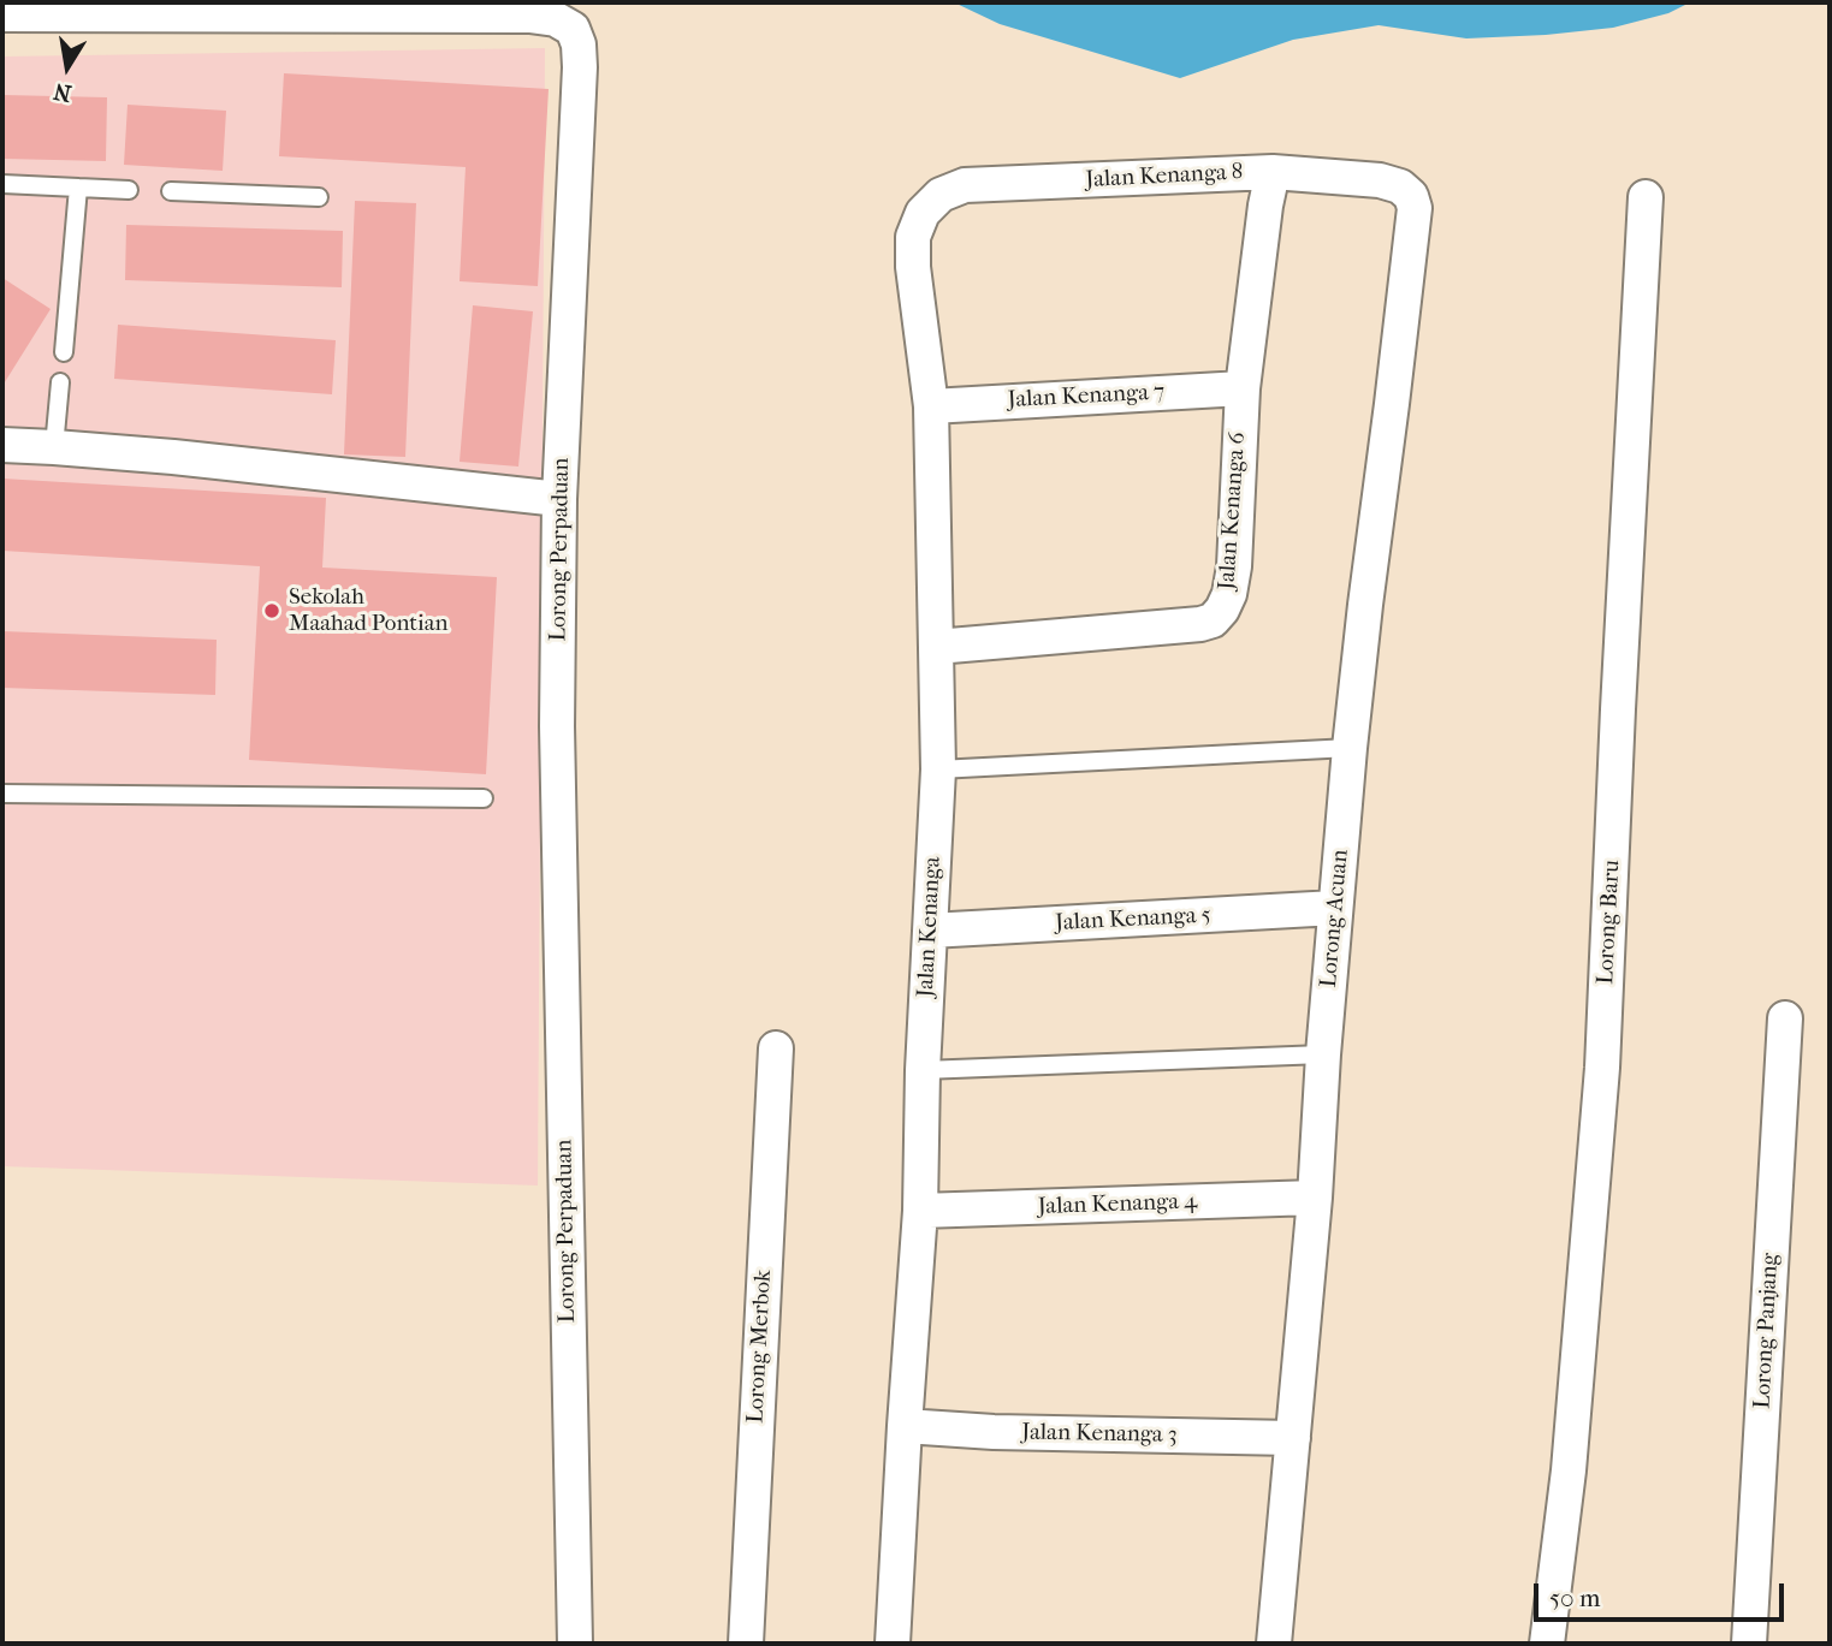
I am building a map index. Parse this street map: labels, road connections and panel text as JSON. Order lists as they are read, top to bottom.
{
  "streets": {
    "street": [
      "Jalan Kenanga 8",
      "Jalan Kenanga 7",
      "Jalan Kenanga 6",
      "Lorong Perpaduan",
      "Lorong Acuan",
      "Jalan Kenanga 5",
      "Lorong Baru",
      "Jalan Kenanga",
      "Jalan Kenanga 4",
      "Lorong Panjang",
      "Lorong Merbok",
      "Jalan Kenanga 3"
    ]
  },
  "crossings": [
    ["Jalan Kenanga 8", "Jalan Kenanga 6"],
    ["Jalan Kenanga 8", "Lorong Acuan"],
    ["Jalan Kenanga 8", "Jalan Kenanga"],
    ["Jalan Kenanga 7", "Jalan Kenanga 6"],
    ["Jalan Kenanga 7", "Jalan Kenanga"],
    ["Jalan Kenanga 6", "Jalan Kenanga"],
    ["Lorong Acuan", "Jalan Kenanga 5"],
    ["Lorong Acuan", "Jalan Kenanga 4"],
    ["Lorong Acuan", "Jalan Kenanga 3"],
    ["Jalan Kenanga 5", "Jalan Kenanga"],
    ["Jalan Kenanga", "Jalan Kenanga 4"],
    ["Jalan Kenanga", "Jalan Kenanga 3"]
  ],
  "places": ["Sekolah Maahad Pontian"],
  "scale_bar": "50 m",
  "north": "bottom"
}
